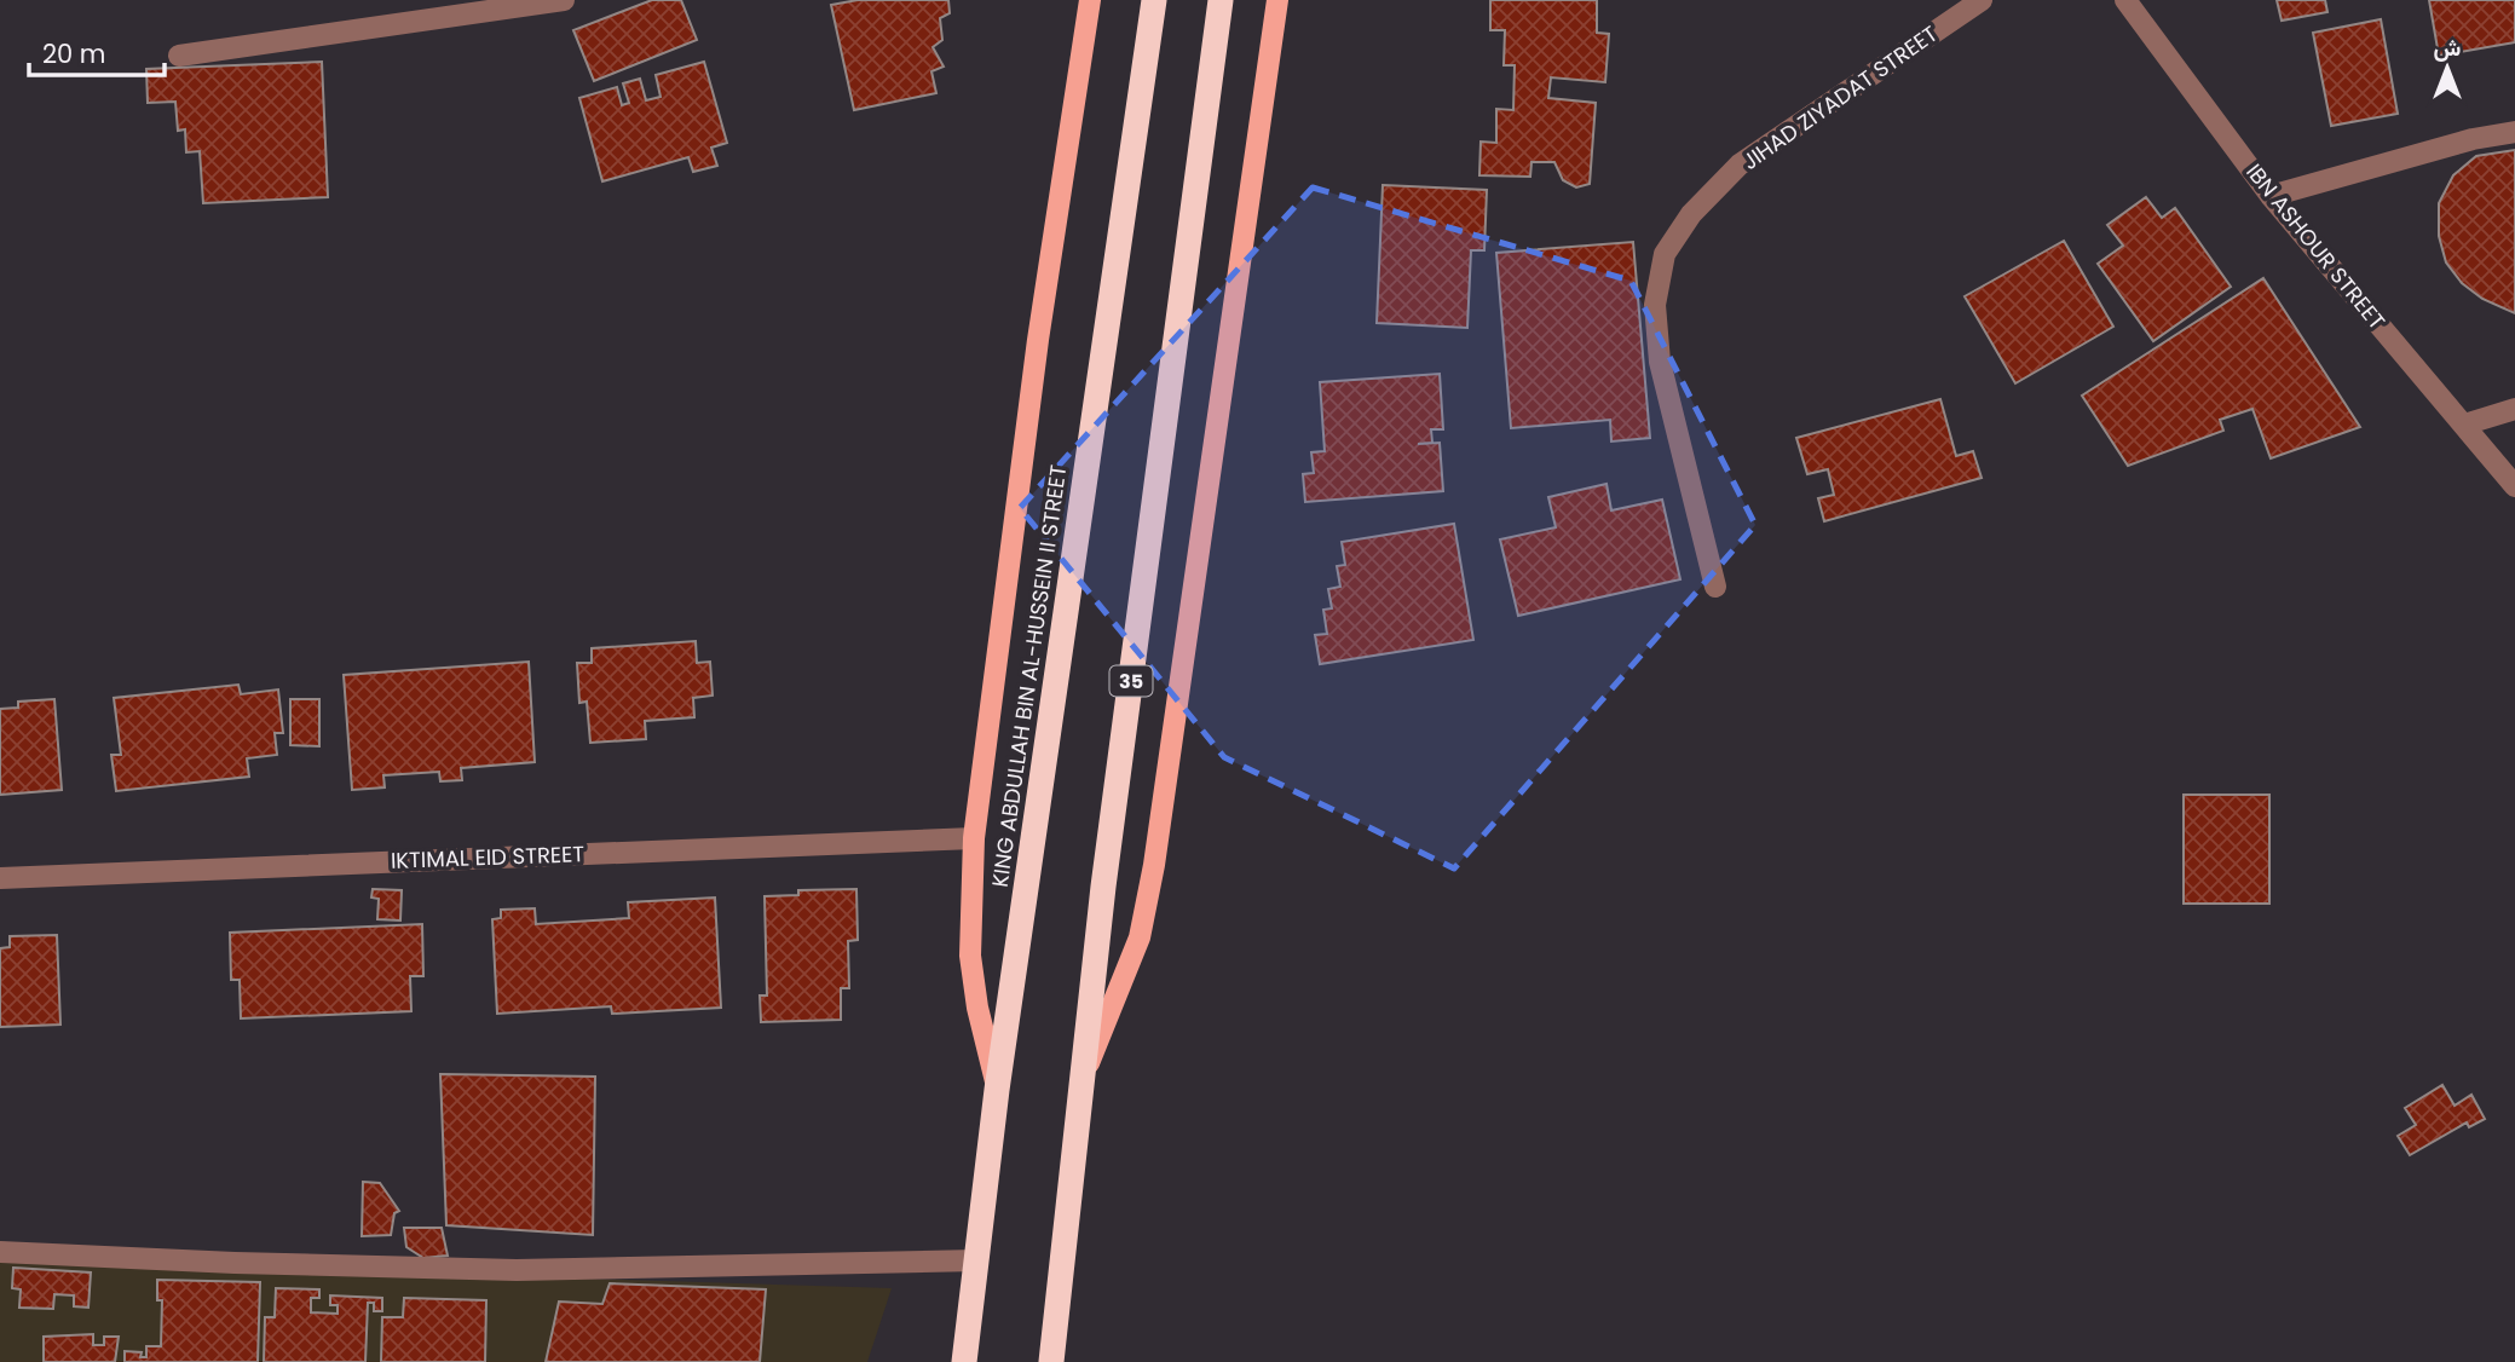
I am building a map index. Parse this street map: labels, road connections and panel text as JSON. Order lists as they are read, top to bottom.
{
  "streets": {
    "highway": ["KING ABDULLAH BIN AL-HUSSEIN II STREET", "35"],
    "street": ["JIHAD ZIYADAT STREET", "IBN ASHOUR STREET", "IKTIMAL EID STREET"]
  },
  "scale_bar": "20 m",
  "north": "top"
}
